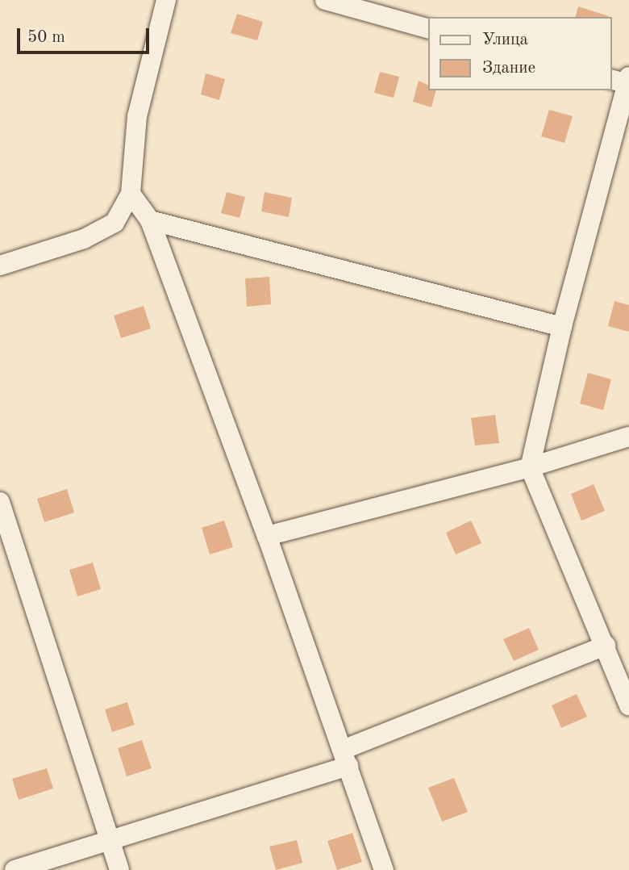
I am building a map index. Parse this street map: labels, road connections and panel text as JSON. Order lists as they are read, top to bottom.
{
  "legend": ["Улица", "Здание"],
  "scale_bar": "50 m"
}
